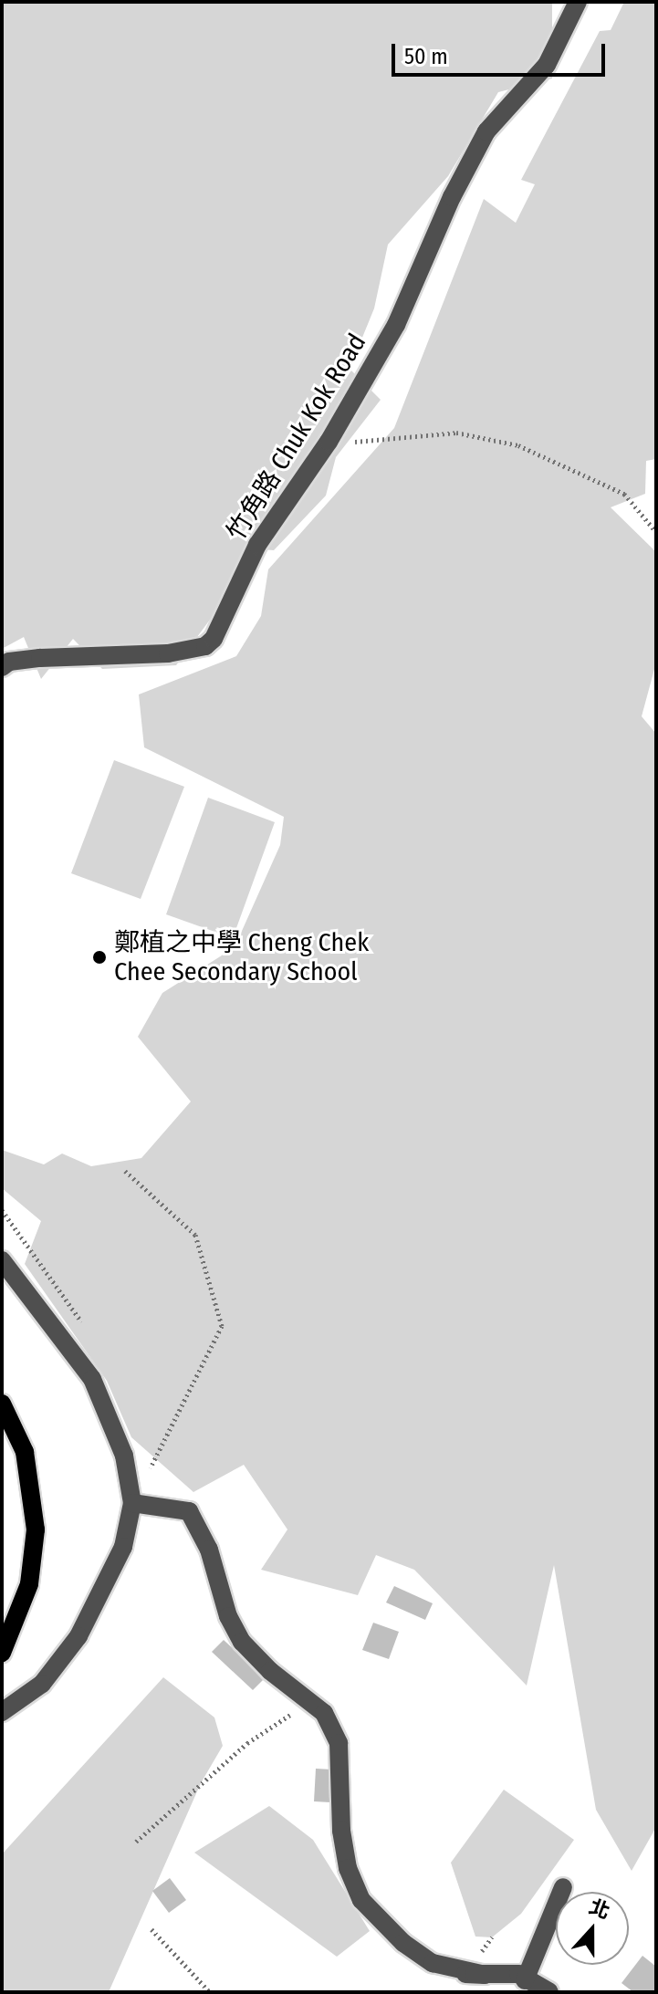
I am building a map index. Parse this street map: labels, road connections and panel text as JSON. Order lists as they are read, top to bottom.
{
  "streets": {
    "street": ["竹角路 Chuk Kok Road"]
  },
  "places": ["鄭植之中學 Cheng Chek Chee Secondary School"],
  "scale_bar": "50 m",
  "north": "top"
}
